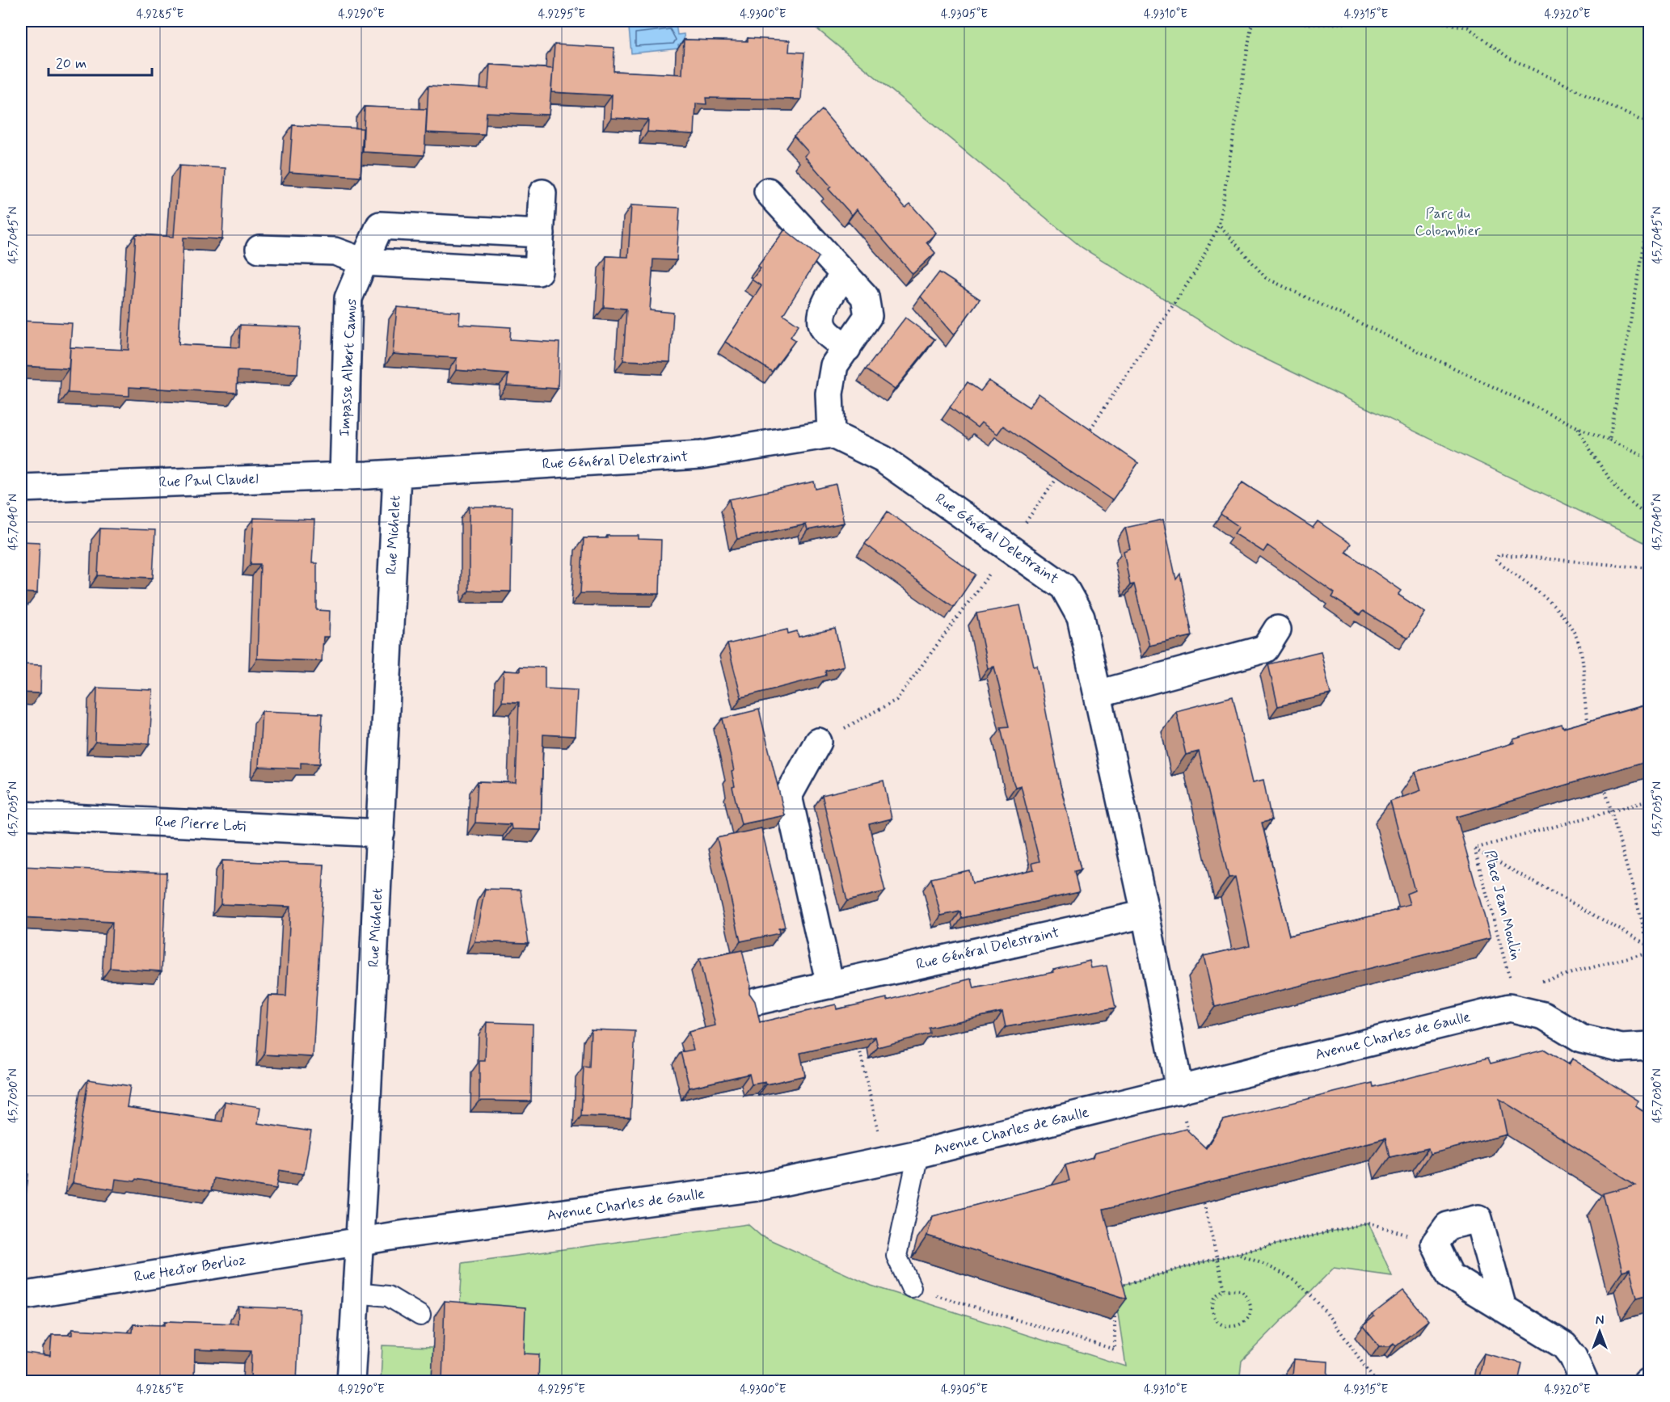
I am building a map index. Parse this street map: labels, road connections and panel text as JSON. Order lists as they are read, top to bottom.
{
  "streets": {
    "street": [
      "Impasse Albert Camus",
      "Rue Général Delestraint",
      "Rue Paul Claudel",
      "Rue Michelet",
      "Rue Pierre Loti",
      "Avenue Charles de Gaulle",
      "Rue Hector Berlioz"
    ],
    "path": ["Place Jean Moulin"]
  },
  "crossings": [
    ["Impasse Albert Camus", "Rue Paul Claudel"],
    ["Rue Général Delestraint", "Rue Paul Claudel"],
    ["Rue Général Delestraint", "Rue Michelet"],
    ["Rue Général Delestraint", "Avenue Charles de Gaulle"],
    ["Rue Paul Claudel", "Rue Michelet"],
    ["Rue Michelet", "Rue Pierre Loti"],
    ["Rue Michelet", "Avenue Charles de Gaulle"],
    ["Rue Michelet", "Rue Hector Berlioz"],
    ["Avenue Charles de Gaulle", "Rue Hector Berlioz"]
  ],
  "parks": ["Parc du Colombier"],
  "scale_bar": "20 m",
  "north": "top",
  "coordinates": [
    "4.9285°E",
    "4.9290°E",
    "4.9295°E",
    "4.9300°E",
    "4.9305°E",
    "4.9310°E",
    "4.9315°E",
    "4.9320°E",
    "45.7045°N",
    "45.7040°N",
    "45.7035°N",
    "45.7030°N"
  ]
}
